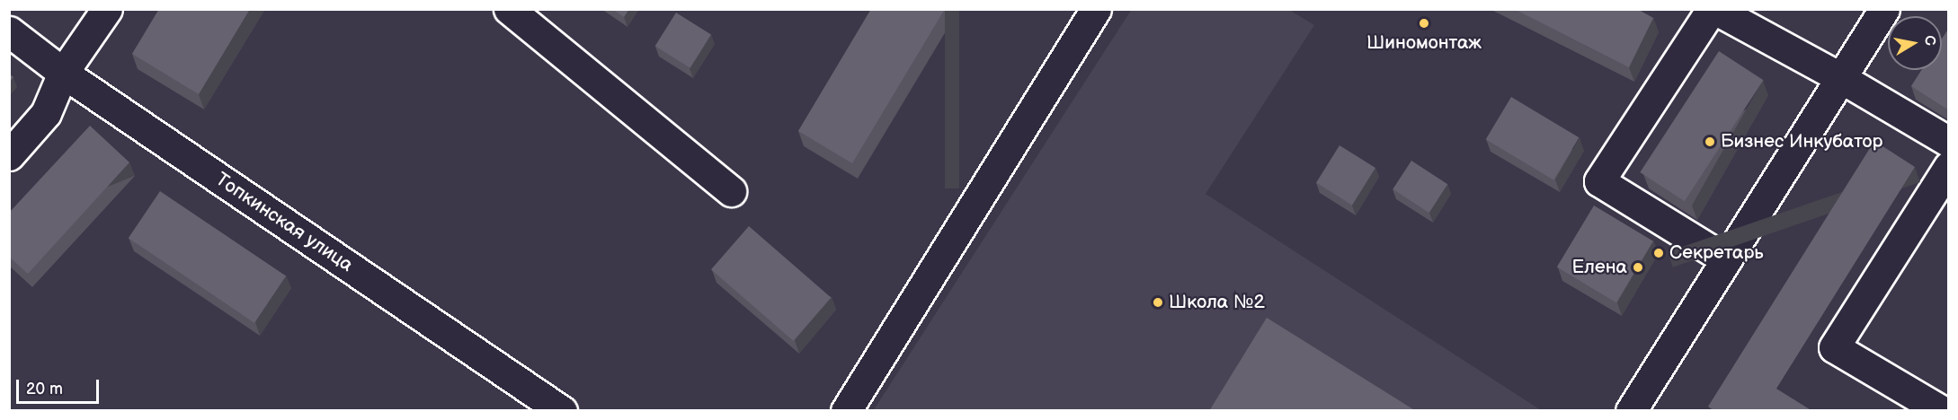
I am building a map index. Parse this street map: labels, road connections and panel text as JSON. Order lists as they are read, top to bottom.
{
  "streets": {
    "street": ["Топкинская улица"]
  },
  "places": [
    "Шиномонтаж",
    "Бизнес Инкубатор",
    "Секретарь",
    "Елена",
    "Школа №2"
  ],
  "scale_bar": "20 m",
  "north": "right"
}
